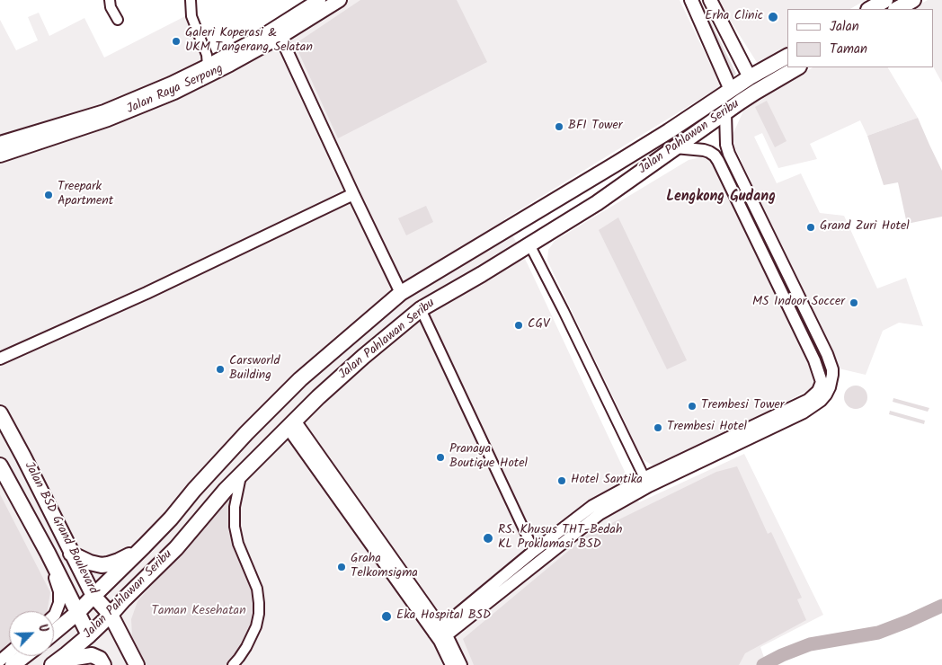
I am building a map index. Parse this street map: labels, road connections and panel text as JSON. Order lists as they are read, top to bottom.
{
  "streets": {
    "main road": ["Jalan Raya Serpong", "Jalan Pahlawan Seribu", "Jalan BSD Grand Boulevard"]
  },
  "crossings": [
    ["Jalan Pahlawan Seribu", "Jalan BSD Grand Boulevard"]
  ],
  "districts": ["Lengkong Gudang"],
  "parks": ["Taman Kesehatan"],
  "places": [
    "Erha Clinic",
    "Galeri Koperasi & UKM Tangerang Selatan",
    "BFI Tower",
    "Treepark Apartment",
    "Grand Zuri Hotel",
    "MS Indoor Soccer",
    "CGV",
    "Carsworld Building",
    "Trembesi Tower",
    "Trembesi Hotel",
    "Pranaya Boutique Hotel",
    "Hotel Santika",
    "RS. Khusus THT-Bedah KL Proklamasi BSD",
    "Graha Telkomsigma",
    "Eka Hospital BSD"
  ],
  "legend": ["Jalan", "Taman"],
  "north": "top right"
}
